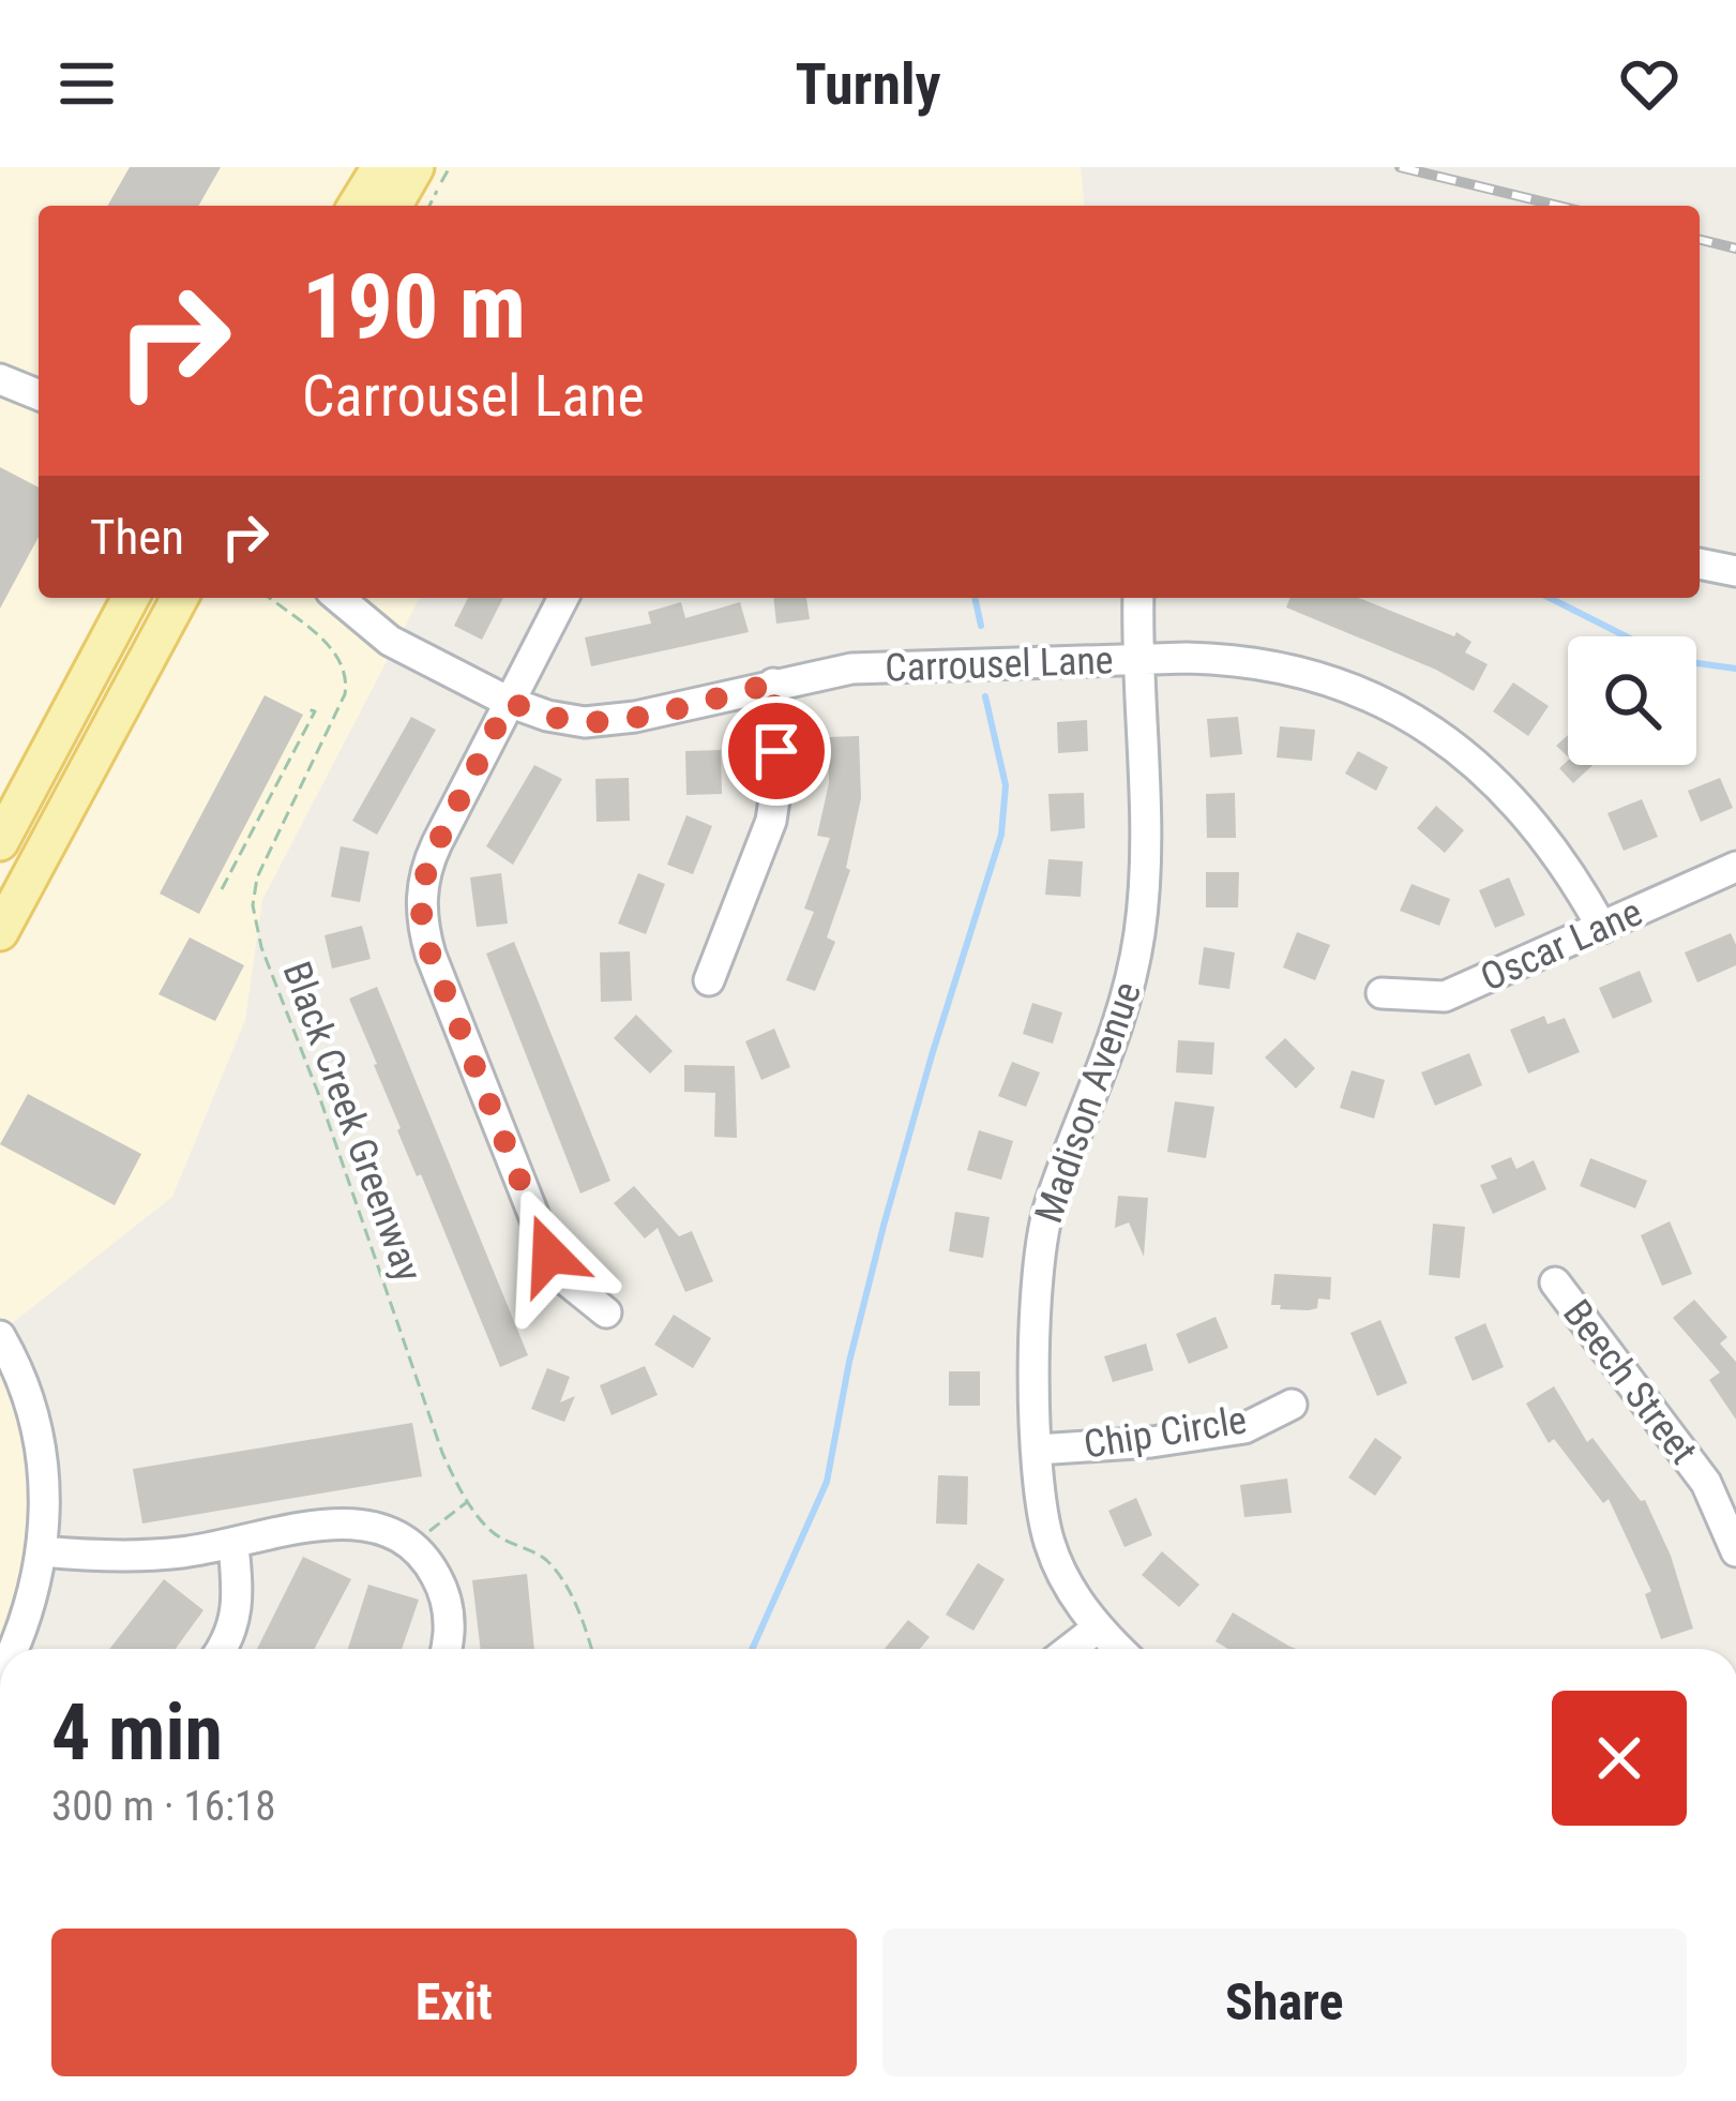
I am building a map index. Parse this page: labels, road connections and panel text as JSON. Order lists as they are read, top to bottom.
{
  "streets": {
    "street": [
      "Carrousel Lane",
      "Oscar Lane",
      "Madison Avenue",
      "Beech Street",
      "Chip Circle"
    ],
    "path": ["Black Creek Greenway"]
  },
  "crossings": [
    ["Carrousel Lane", "Oscar Lane"],
    ["Carrousel Lane", "Madison Avenue"],
    ["Madison Avenue", "Chip Circle"]
  ],
  "page": {
    "header": "Turnly",
    "turn": ["190 m", "Carrousel Lane"],
    "then": "Then",
    "heading": ["4 min", "300 m · 16:18"],
    "buttons": ["Exit", "Share"]
  }
}
